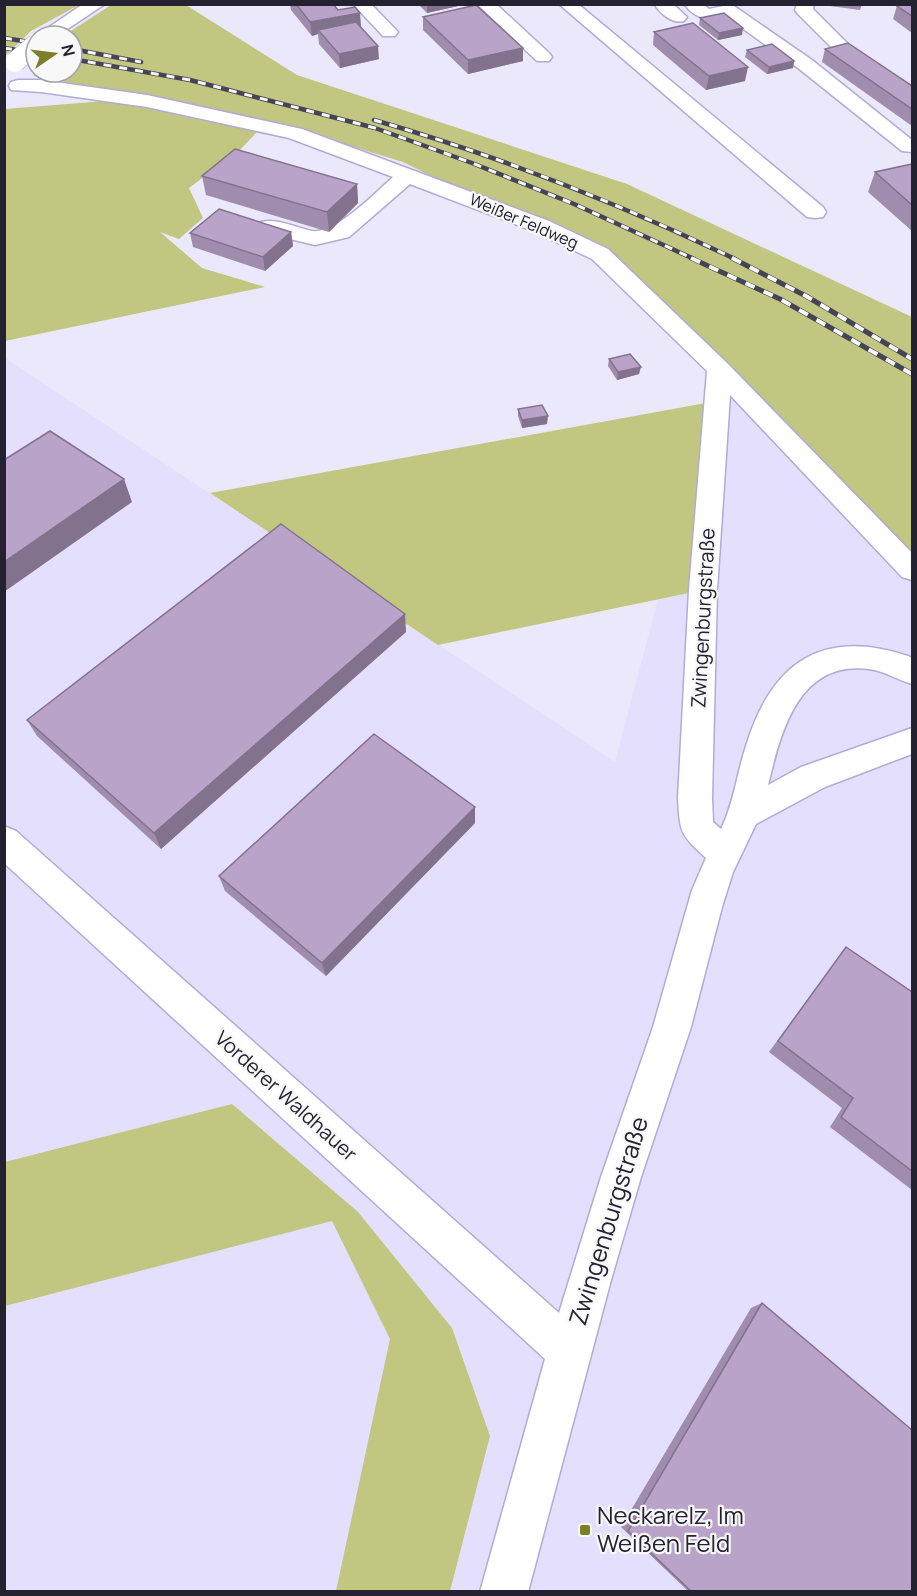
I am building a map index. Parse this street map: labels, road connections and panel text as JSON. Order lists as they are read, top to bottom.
{
  "streets": {
    "street": ["Weißer Feldweg", "Zwingenburgstraße", "Vorderer Waldhauer"]
  },
  "crossings": [
    ["Weißer Feldweg", "Zwingenburgstraße"],
    ["Zwingenburgstraße", "Vorderer Waldhauer"]
  ],
  "places": {
    "transit": ["Neckarelz, Im Weißen Feld"]
  },
  "north": "right"
}
